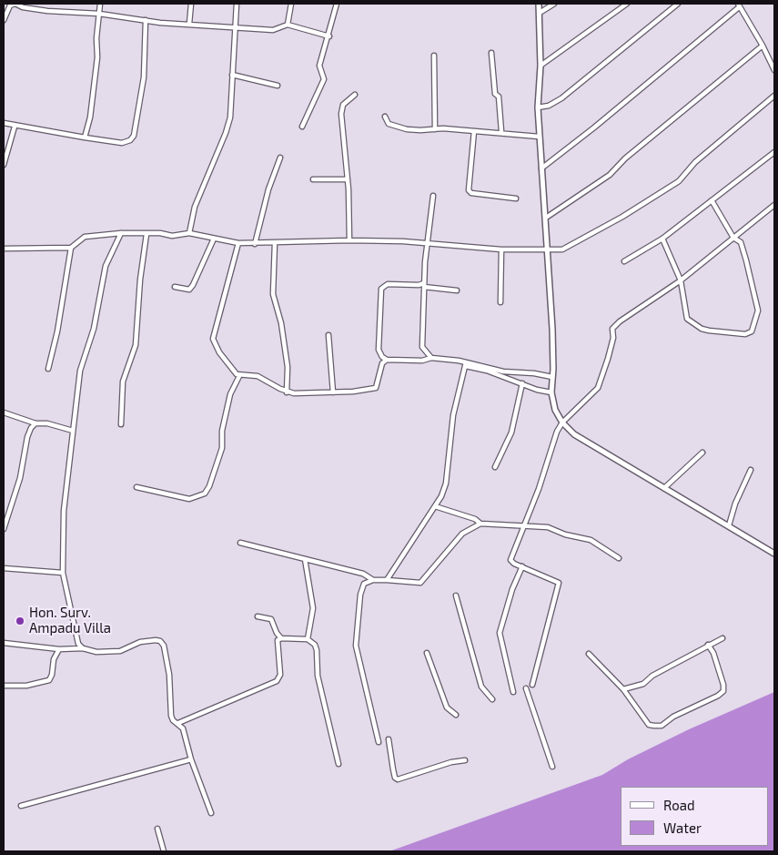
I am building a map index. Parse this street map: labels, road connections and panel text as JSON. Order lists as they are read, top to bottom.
{
  "places": ["Hon. Surv. Ampadu Villa"],
  "legend": ["Road", "Water"]
}
